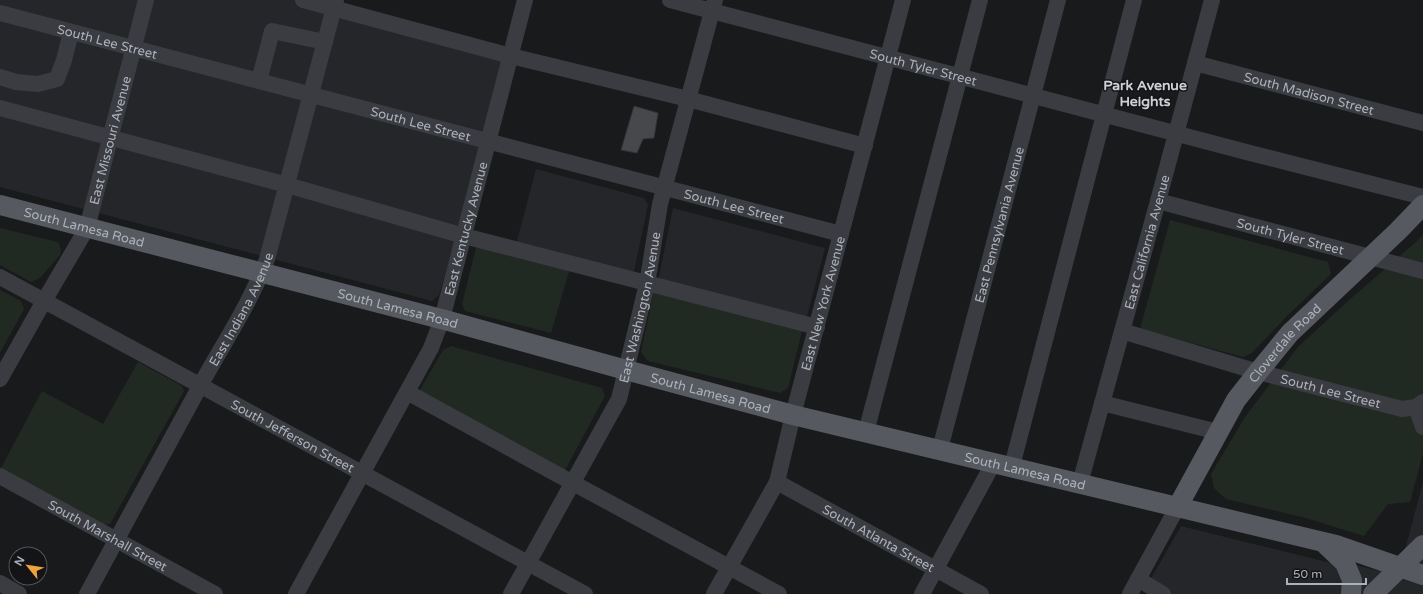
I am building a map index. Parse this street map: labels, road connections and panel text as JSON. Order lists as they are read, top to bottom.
{
  "streets": {
    "main road": ["South Lamesa Road", "Cloverdale Road"],
    "street": [
      "South Lee Street",
      "South Tyler Street",
      "South Madison Street",
      "East Missouri Avenue",
      "East Pennsylvania Avenue",
      "East Kentucky Avenue",
      "East California Avenue",
      "East New York Avenue",
      "East Indiana Avenue",
      "East Washington Avenue",
      "South Jefferson Street",
      "South Marshall Street",
      "South Atlanta Street"
    ]
  },
  "crossings": [
    ["South Lee Street", "East Missouri Avenue"],
    ["South Lee Street", "East Kentucky Avenue"],
    ["South Lee Street", "East California Avenue"],
    ["South Lee Street", "East New York Avenue"],
    ["South Lee Street", "East Indiana Avenue"],
    ["South Lee Street", "East Washington Avenue"],
    ["South Lee Street", "Cloverdale Road"],
    ["South Tyler Street", "East Pennsylvania Avenue"],
    ["South Tyler Street", "East California Avenue"],
    ["South Tyler Street", "East New York Avenue"],
    ["South Tyler Street", "East Washington Avenue"],
    ["South Tyler Street", "Cloverdale Road"],
    ["South Madison Street", "East California Avenue"],
    ["East Missouri Avenue", "South Lamesa Road"],
    ["East Missouri Avenue", "South Jefferson Street"],
    ["East Pennsylvania Avenue", "South Lamesa Road"],
    ["South Lamesa Road", "East Kentucky Avenue"],
    ["South Lamesa Road", "East California Avenue"],
    ["South Lamesa Road", "East New York Avenue"],
    ["South Lamesa Road", "East Indiana Avenue"],
    ["South Lamesa Road", "East Washington Avenue"],
    ["South Lamesa Road", "Cloverdale Road"],
    ["East Kentucky Avenue", "South Jefferson Street"],
    ["East New York Avenue", "South Atlanta Street"],
    ["East Indiana Avenue", "South Jefferson Street"],
    ["East Indiana Avenue", "South Marshall Street"],
    ["East Washington Avenue", "South Jefferson Street"]
  ],
  "districts": ["Park Avenue Heights"],
  "scale_bar": "50 m",
  "north": "top left"
}
